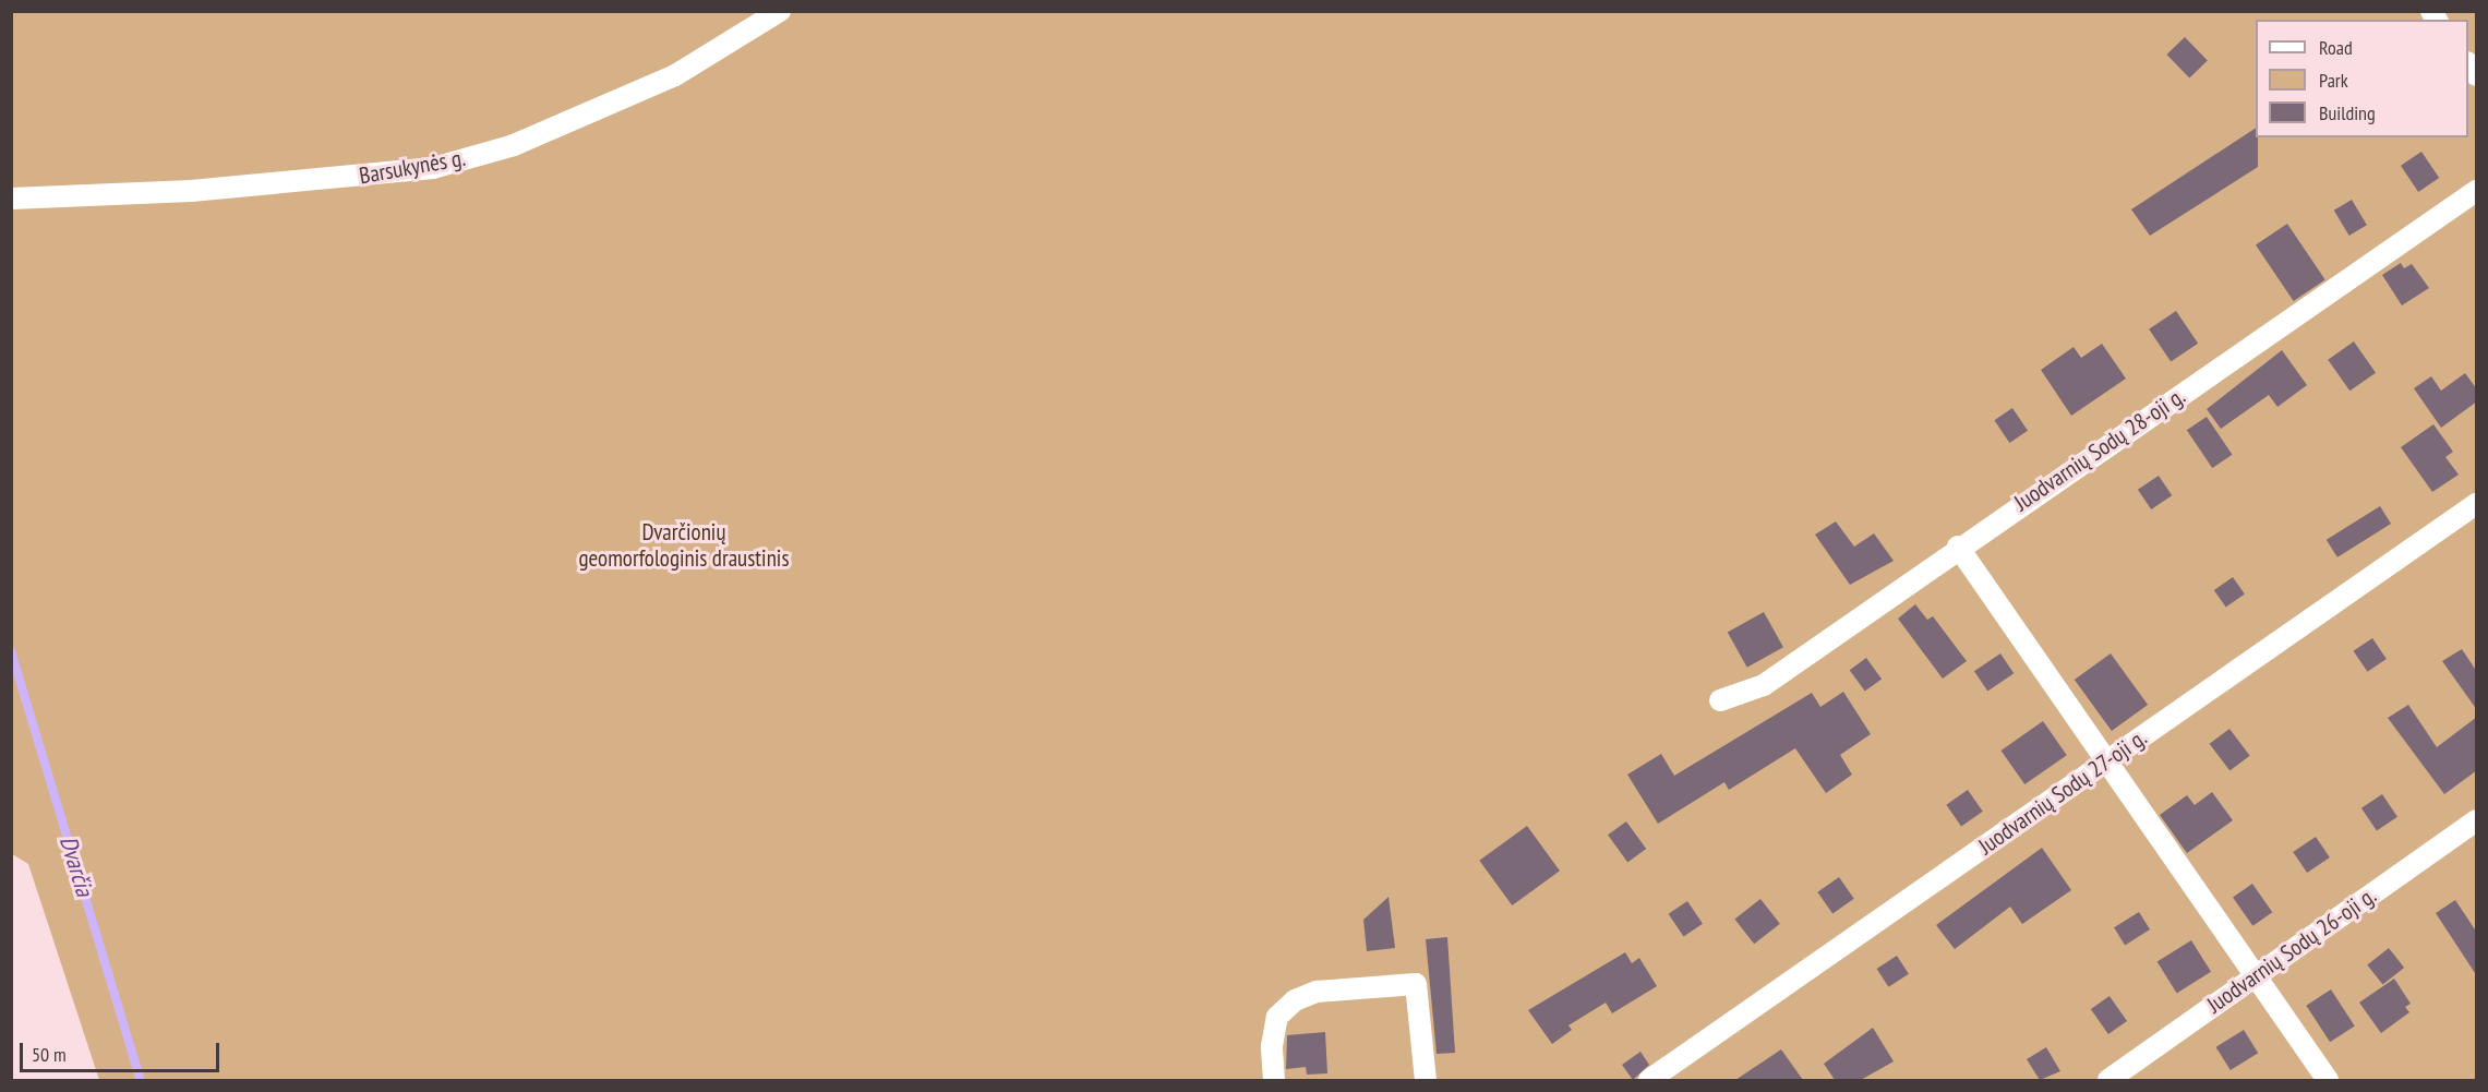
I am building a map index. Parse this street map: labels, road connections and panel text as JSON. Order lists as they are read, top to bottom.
{
  "streets": {
    "street": [
      "Barsukynės g.",
      "Juodvarnių Sodų 28-oji g.",
      "Juodvarnių Sodų 27-oji g.",
      "Juodvarnių Sodų 26-oji g."
    ]
  },
  "water": ["Dvarčia"],
  "parks": ["Dvarčionių geomorfologinis draustinis"],
  "legend": ["Road", "Park", "Building"],
  "scale_bar": "50 m"
}
